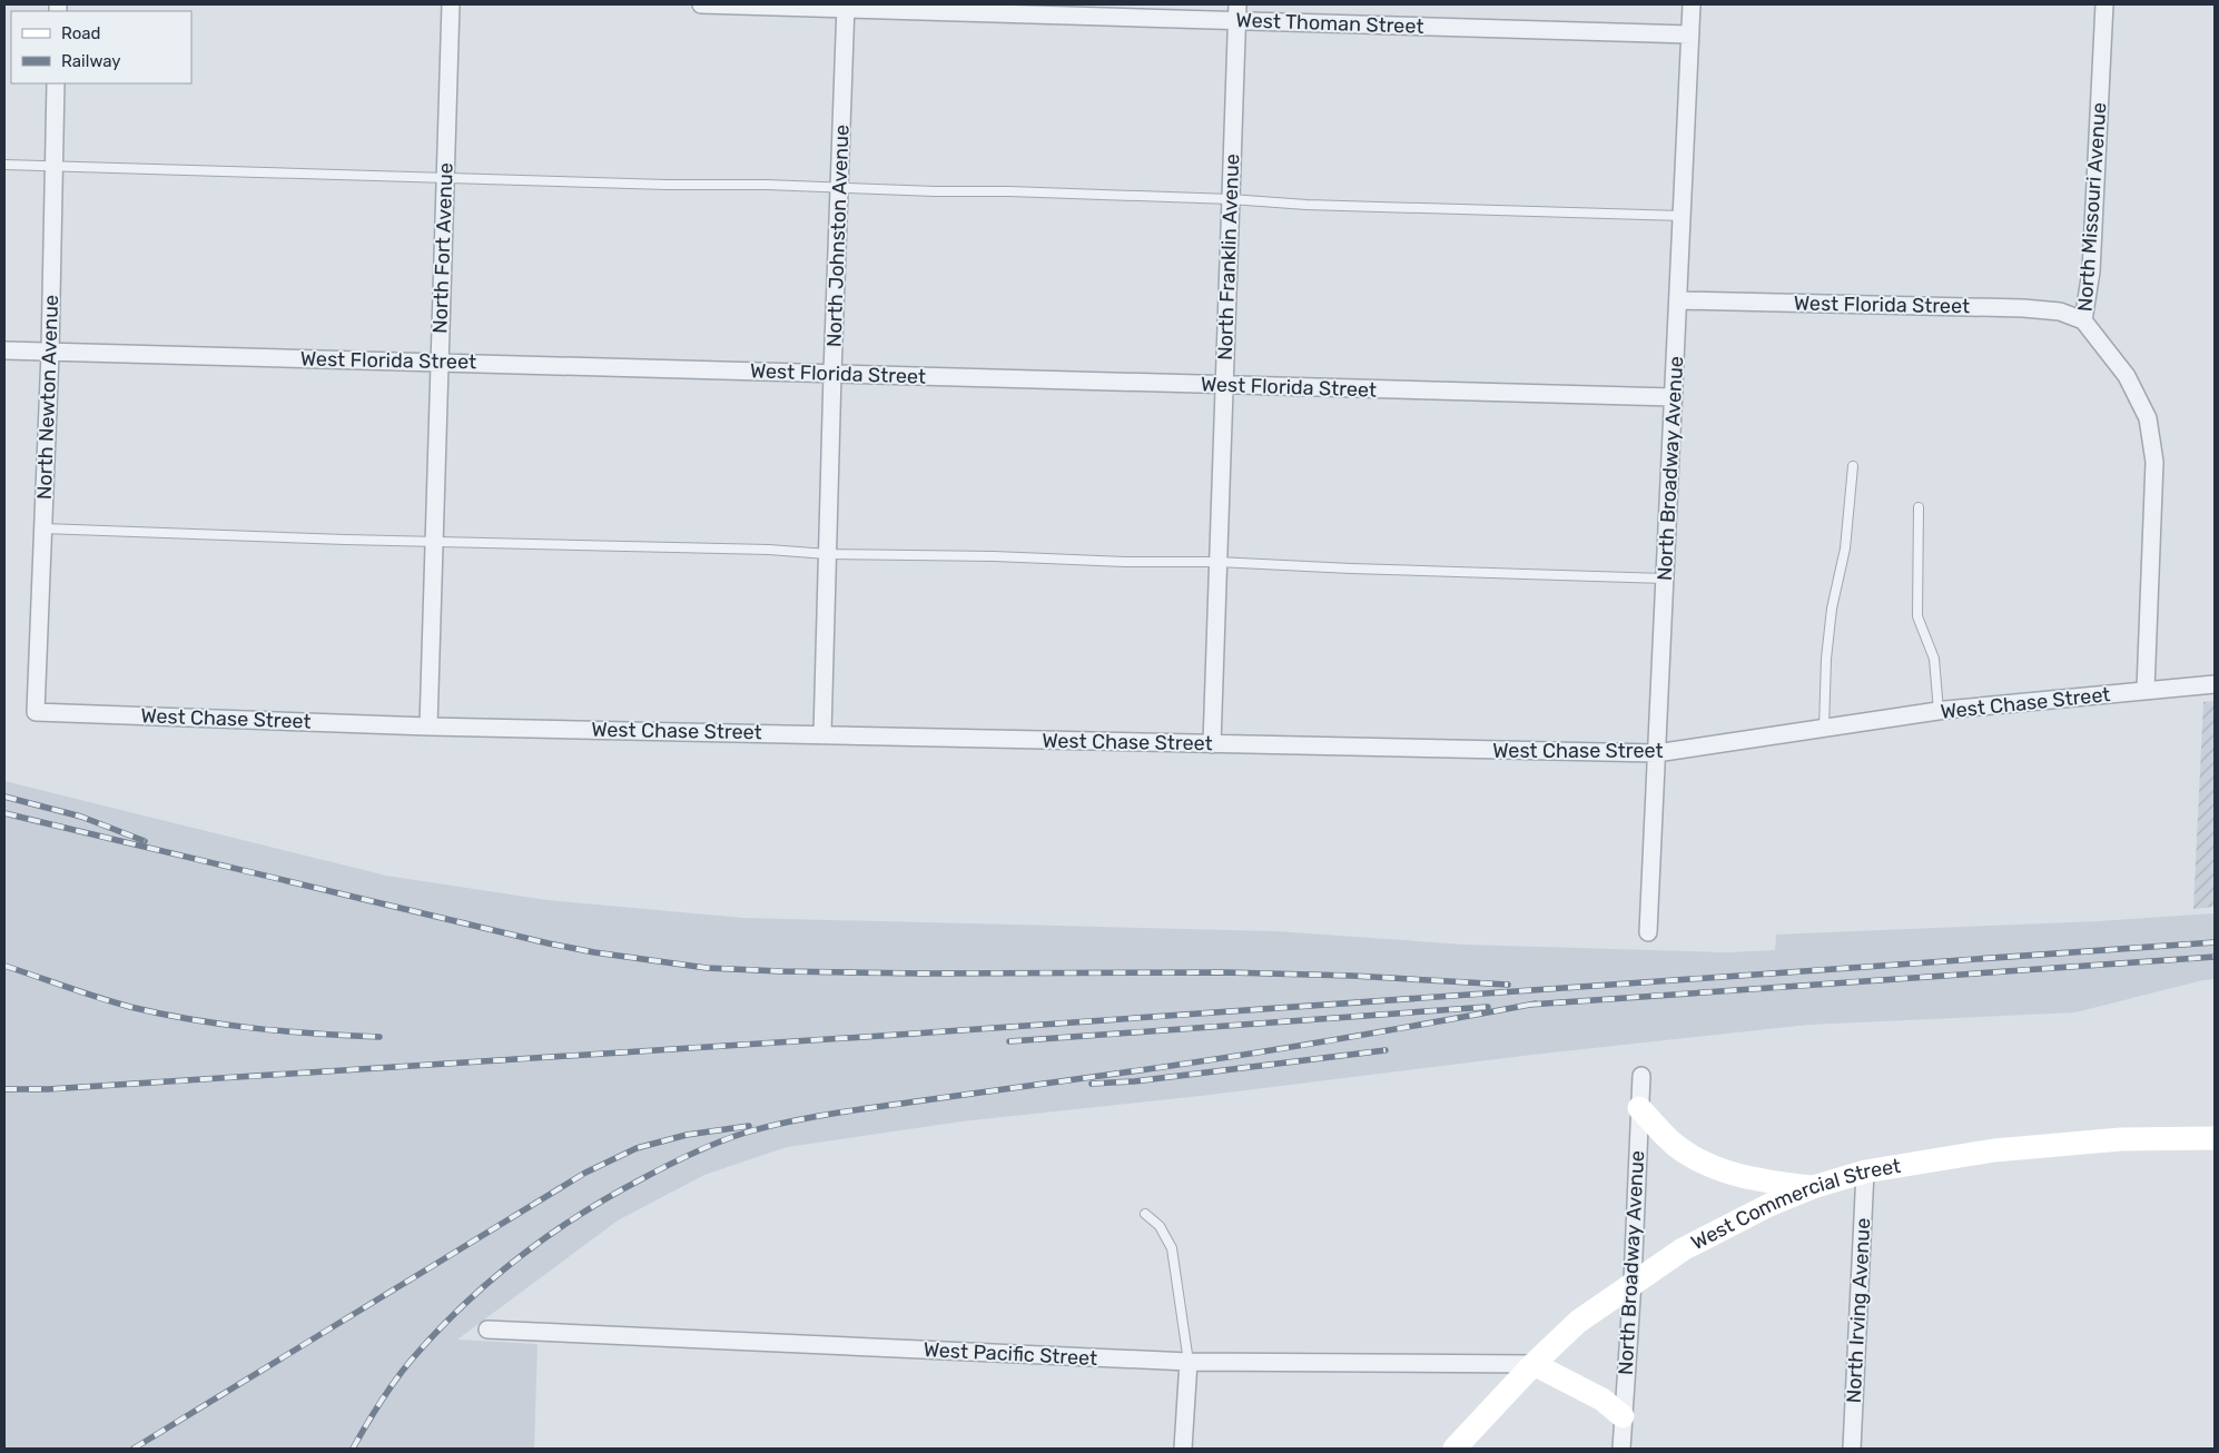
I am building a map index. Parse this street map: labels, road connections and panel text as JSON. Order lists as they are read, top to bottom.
{
  "streets": {
    "street": [
      "West Thoman Street",
      "North Missouri Avenue",
      "North Johnston Avenue",
      "North Fort Avenue",
      "North Franklin Avenue",
      "West Florida Street",
      "North Newton Avenue",
      "North Broadway Avenue",
      "West Chase Street",
      "West Commercial Street",
      "North Irving Avenue",
      "West Pacific Street"
    ]
  },
  "crossings": [
    ["West Thoman Street", "North Johnston Avenue"],
    ["West Thoman Street", "North Franklin Avenue"],
    ["West Thoman Street", "North Broadway Avenue"],
    ["North Missouri Avenue", "West Florida Street"],
    ["North Missouri Avenue", "West Chase Street"],
    ["North Johnston Avenue", "West Florida Street"],
    ["North Johnston Avenue", "West Chase Street"],
    ["North Fort Avenue", "West Florida Street"],
    ["North Fort Avenue", "West Chase Street"],
    ["North Franklin Avenue", "West Florida Street"],
    ["North Franklin Avenue", "West Chase Street"],
    ["West Florida Street", "North Newton Avenue"],
    ["West Florida Street", "North Broadway Avenue"],
    ["North Newton Avenue", "West Chase Street"],
    ["North Broadway Avenue", "West Chase Street"],
    ["North Broadway Avenue", "West Commercial Street"],
    ["West Commercial Street", "North Irving Avenue"],
    ["West Commercial Street", "West Pacific Street"]
  ],
  "legend": ["Road", "Railway"]
}
